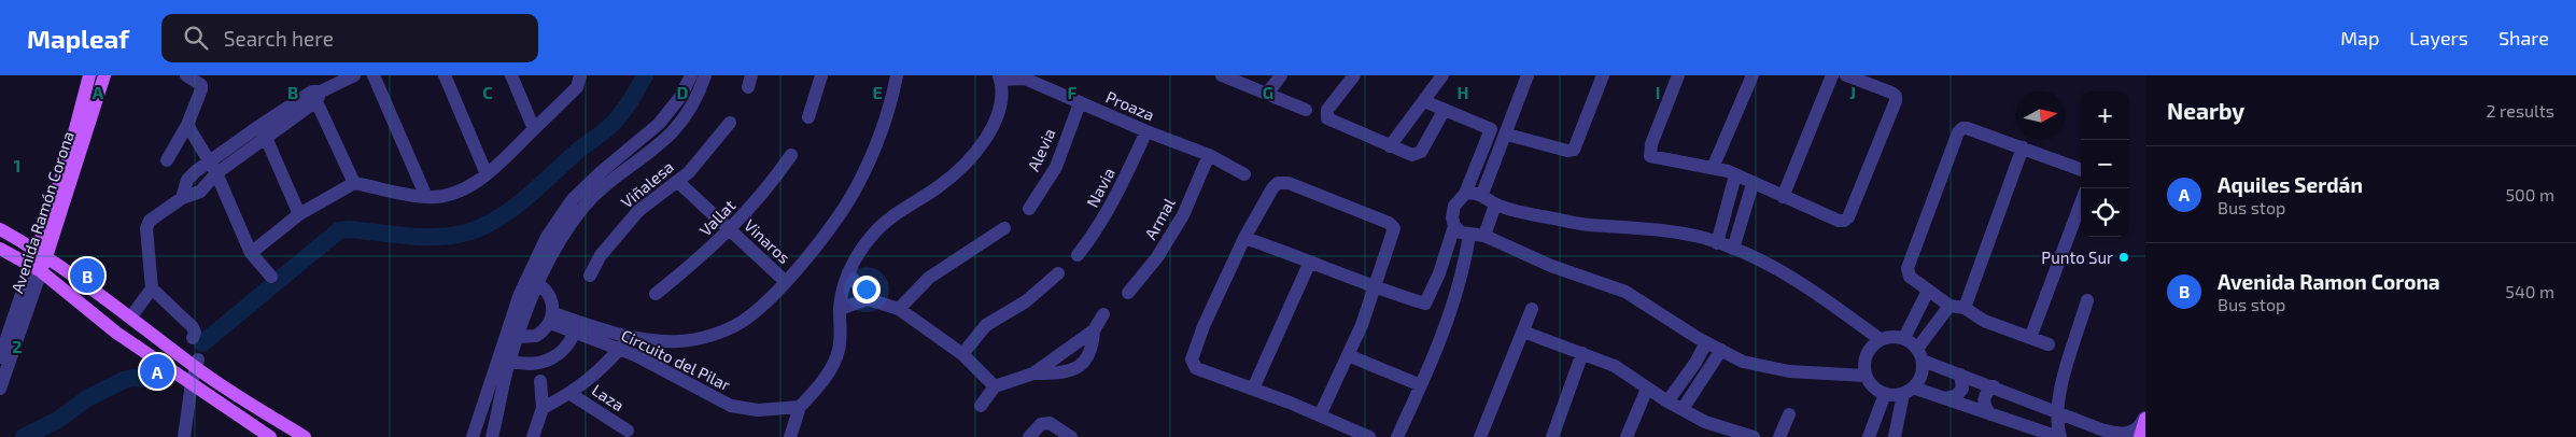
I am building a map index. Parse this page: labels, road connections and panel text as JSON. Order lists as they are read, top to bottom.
{
  "streets": {
    "main road": ["Avenida Ramón Corona"],
    "street": [
      "Proaza",
      "Alevia",
      "Viñalesa",
      "Navia",
      "Vallat",
      "Armal",
      "Vinaros",
      "Circuito del Pilar",
      "Laza"
    ]
  },
  "crossings": [
    ["Proaza", "Alevia"],
    ["Proaza", "Navia"],
    ["Proaza", "Armal"],
    ["Viñalesa", "Vinaros"],
    ["Vallat", "Vinaros"],
    ["Vinaros", "Circuito del Pilar"]
  ],
  "places": ["Punto Sur"],
  "north": "right",
  "page": {
    "header": "Mapleaf",
    "search": "Search here",
    "nav": ["Map", "Layers", "Share"],
    "heading": ["Nearby", "2 results"],
    "map_buttons": ["+", "−"],
    "list": [
      {
        "mark": "A",
        "name": "Aquiles Serdán",
        "note": "Bus stop",
        "value": "500 m"
      },
      {
        "mark": "B",
        "name": "Avenida Ramon Corona",
        "note": "Bus stop",
        "value": "540 m"
      }
    ],
    "pins": ["B", "A"]
  },
  "grid": {
    "columns": [
      "A",
      "B",
      "C",
      "D",
      "E",
      "F",
      "G",
      "H",
      "I",
      "J"
    ],
    "rows": ["1", "2"]
  }
}
